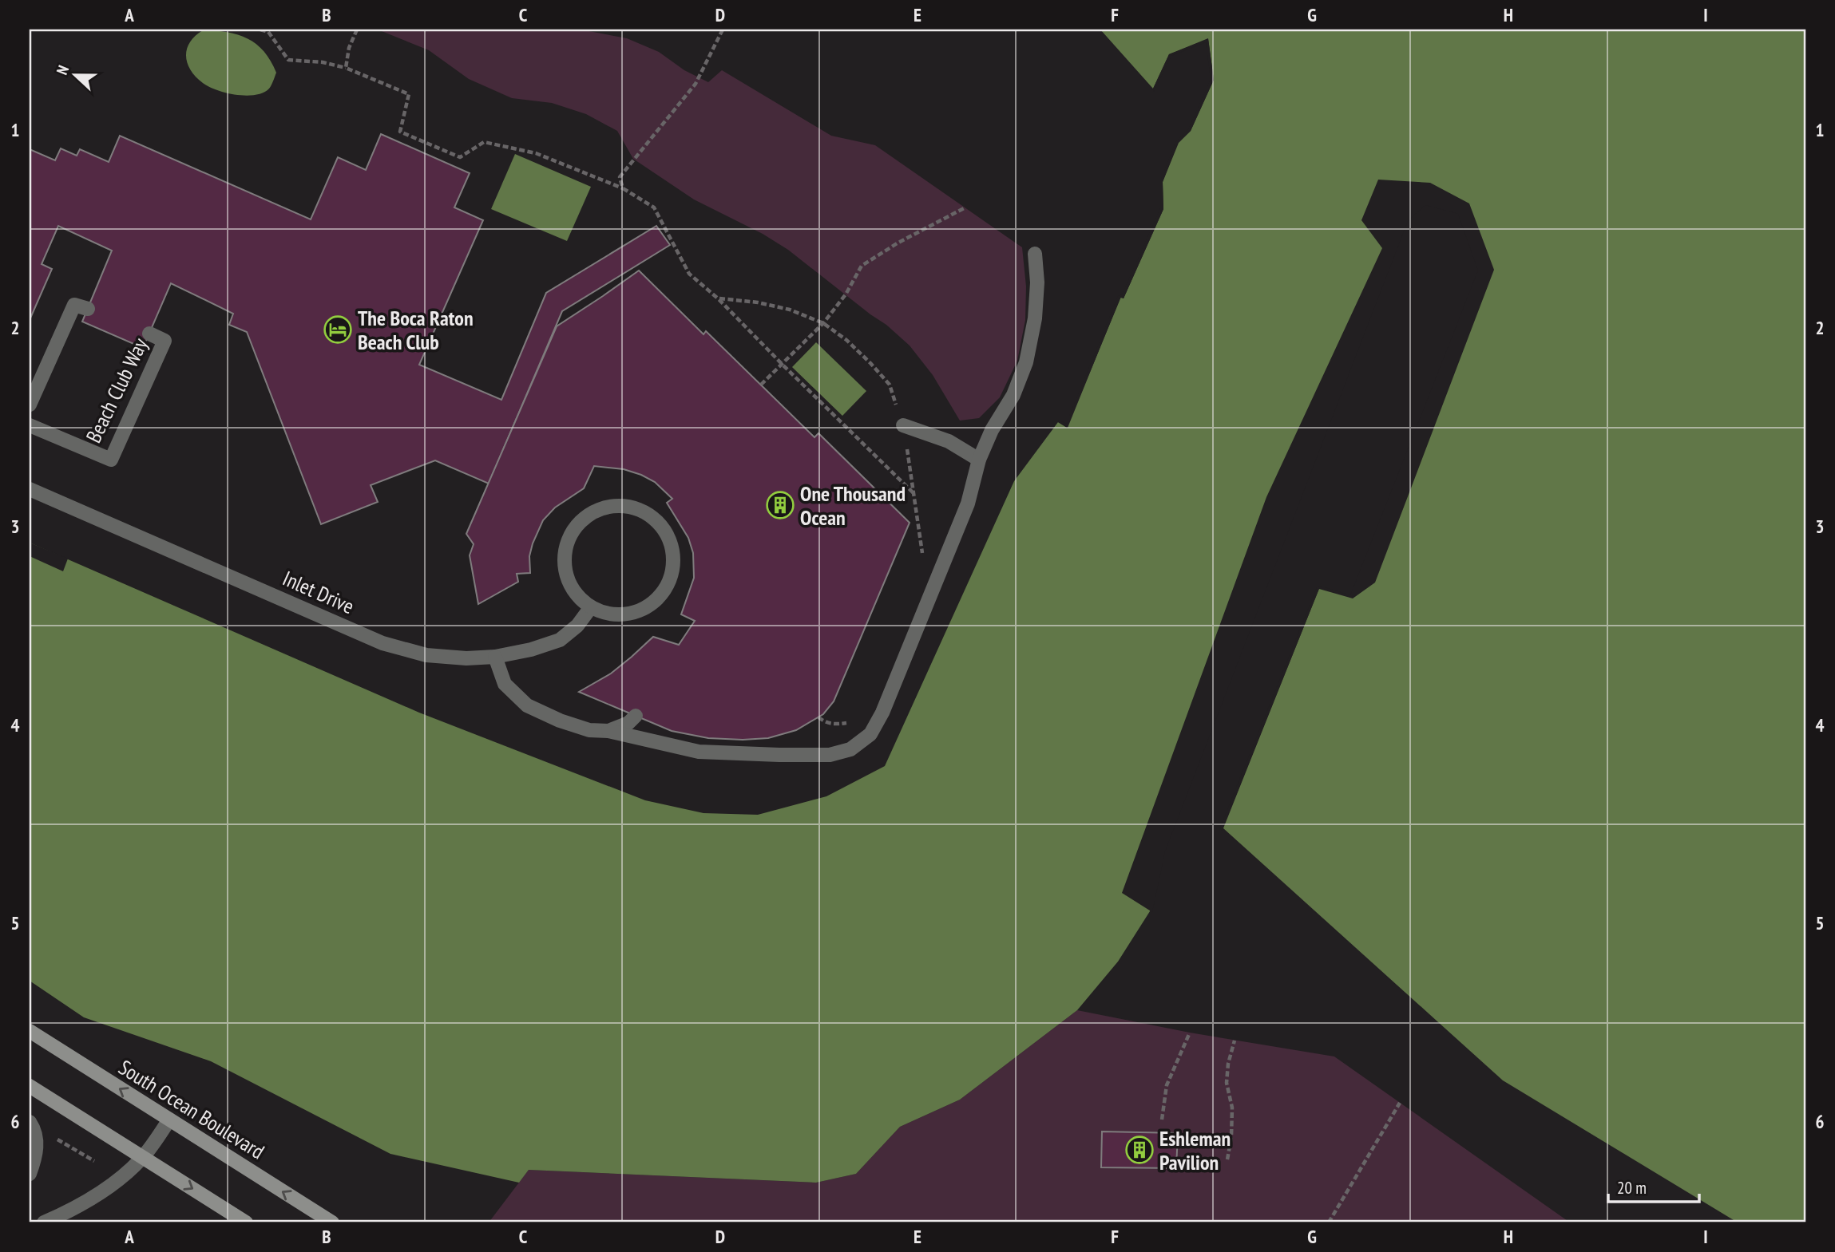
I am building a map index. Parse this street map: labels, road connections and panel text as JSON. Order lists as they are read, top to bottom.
{
  "streets": {
    "main road": ["South Ocean Boulevard"],
    "street": ["Beach Club Way", "Inlet Drive"]
  },
  "places": {
    "hotel": ["The Boca Raton Beach Club"],
    "building": ["One Thousand Ocean", "Eshleman Pavilion"]
  },
  "scale_bar": "20 m",
  "north": "left",
  "grid": {
    "columns": [
      "A",
      "B",
      "C",
      "D",
      "E",
      "F",
      "G",
      "H",
      "I"
    ],
    "rows": [
      "1",
      "2",
      "3",
      "4",
      "5",
      "6"
    ]
  }
}
